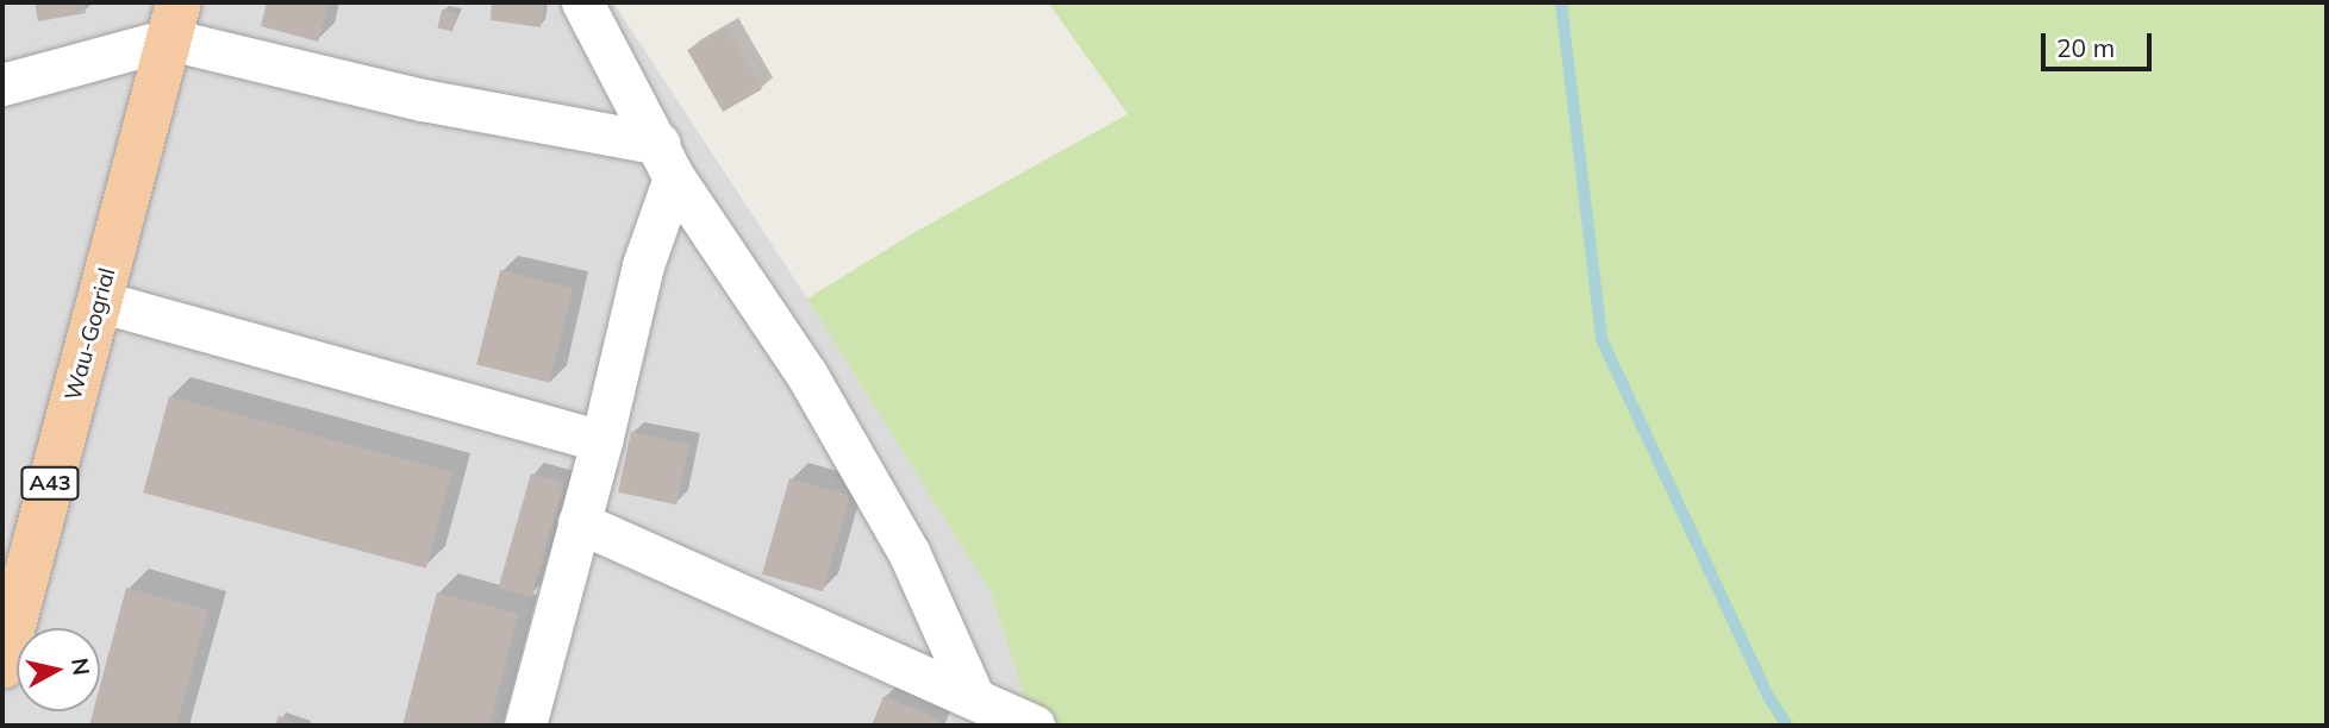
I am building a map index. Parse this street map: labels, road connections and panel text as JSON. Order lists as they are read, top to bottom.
{
  "streets": {
    "main road": ["Wau-Gogrial", "A43"]
  },
  "scale_bar": "20 m",
  "north": "right"
}
